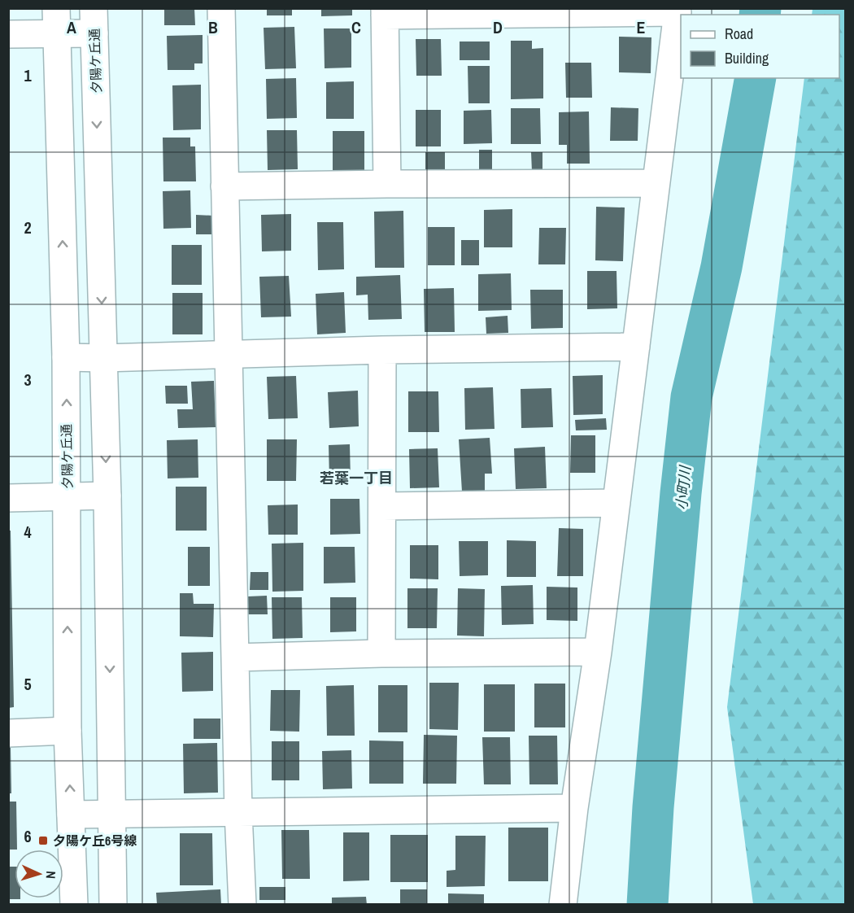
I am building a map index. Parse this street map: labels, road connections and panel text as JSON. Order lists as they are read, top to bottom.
{
  "streets": {
    "street": ["夕陽ケ丘通"]
  },
  "districts": ["若葉一丁目"],
  "water": ["小町川"],
  "places": {
    "transit": ["夕陽ケ丘6号線"]
  },
  "legend": ["Road", "Building"],
  "north": "right",
  "grid": {
    "columns": [
      "A",
      "B",
      "C",
      "D",
      "E"
    ],
    "rows": [
      "1",
      "2",
      "3",
      "4",
      "5",
      "6"
    ]
  }
}
